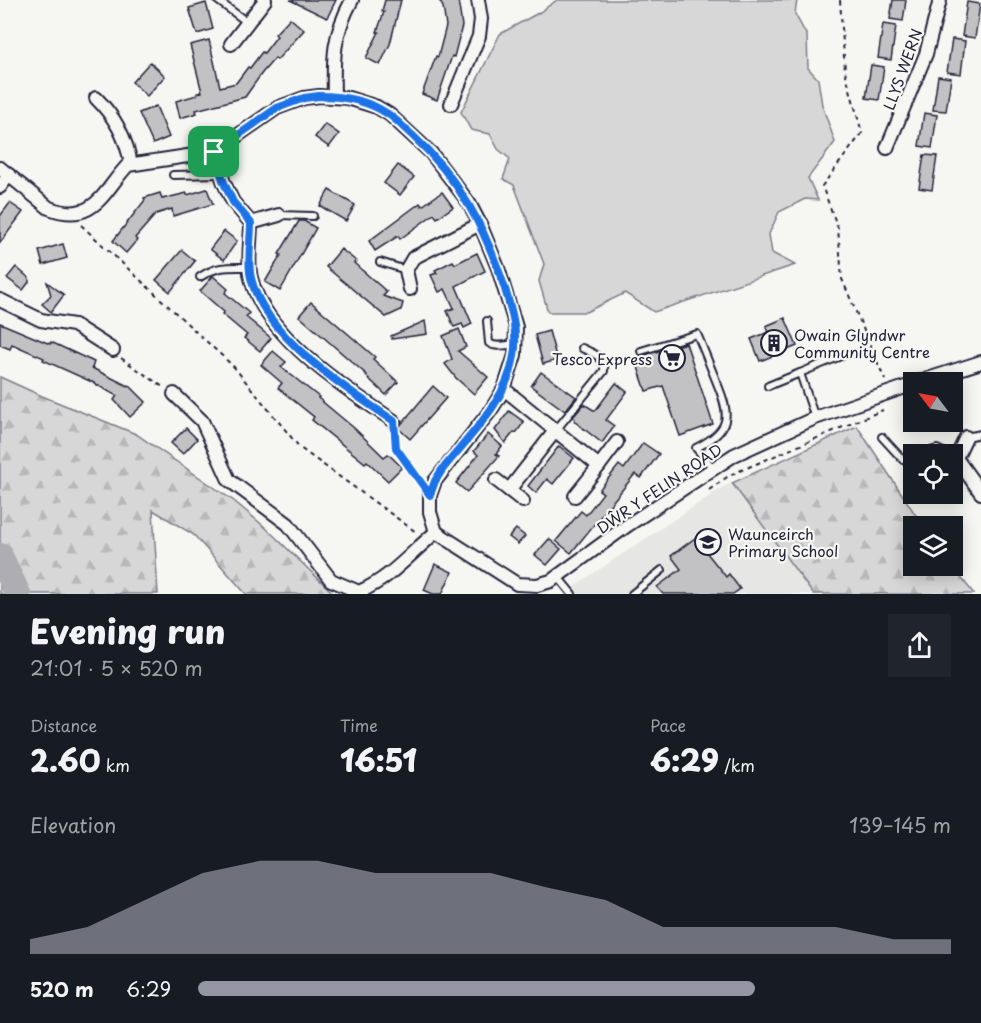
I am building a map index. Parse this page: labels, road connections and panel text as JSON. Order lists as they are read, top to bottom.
{
  "streets": {
    "street": ["LLYS WERN", "DŴR Y FELIN ROAD"]
  },
  "places": {
    "building": ["Owain Glyndwr Community Centre"],
    "supermarket": ["Tesco Express"],
    "school or university": ["Waunceirch Primary School"]
  },
  "north": "top left",
  "page": {
    "heading": ["Evening run", "21:01 · 5 × 520 m"],
    "stats": [
      ["Distance", "2.60 km"],
      ["Time", "16:51"],
      ["Pace", "6:29 /km"]
    ],
    "chart": ["Elevation", "139–145 m"],
    "list": [
      {
        "name": "520 m",
        "note": "6:29"
      }
    ]
  }
}
